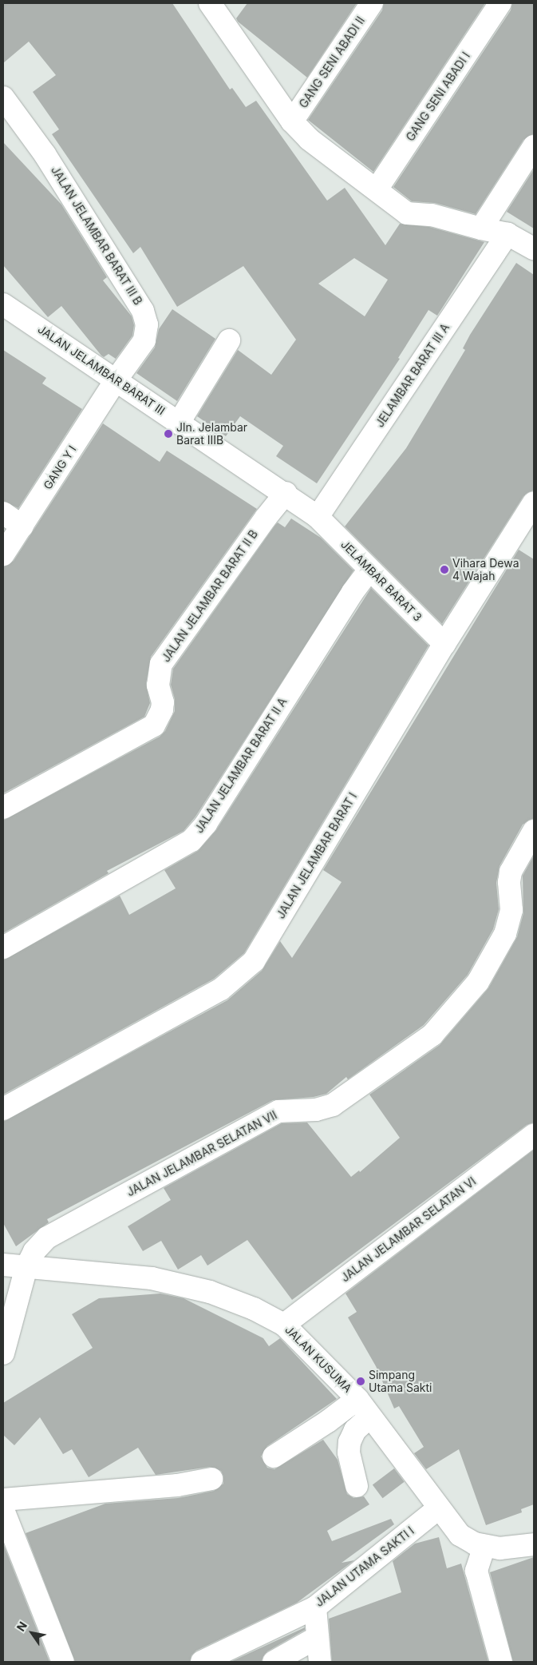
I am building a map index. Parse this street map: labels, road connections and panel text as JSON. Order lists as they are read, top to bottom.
{
  "streets": {
    "street": [
      "GANG SENI ABADI II",
      "GANG SENI ABADI I",
      "JALAN JELAMBAR BARAT III B",
      "JALAN JELAMBAR BARAT III",
      "JELAMBAR BARAT III A",
      "GANG Y I",
      "JELAMBAR BARAT 3",
      "JALAN JELAMBAR BARAT II B",
      "JALAN JELAMBAR BARAT II A",
      "JALAN JELAMBAR BARAT I",
      "JALAN JELAMBAR SELATAN VII",
      "JALAN JELAMBAR SELATAN VI",
      "JALAN KUSUMA",
      "JALAN UTAMA SAKTI I"
    ]
  },
  "crossings": [
    ["JALAN JELAMBAR BARAT III B", "JALAN JELAMBAR BARAT III"],
    ["JALAN JELAMBAR BARAT III B", "GANG Y I"],
    ["JALAN JELAMBAR BARAT III", "JELAMBAR BARAT III A"],
    ["JALAN JELAMBAR BARAT III", "GANG Y I"],
    ["JALAN JELAMBAR BARAT III", "JELAMBAR BARAT 3"],
    ["JALAN JELAMBAR BARAT III", "JALAN JELAMBAR BARAT II B"],
    ["JELAMBAR BARAT III A", "JELAMBAR BARAT 3"],
    ["JELAMBAR BARAT 3", "JALAN JELAMBAR BARAT II A"],
    ["JELAMBAR BARAT 3", "JALAN JELAMBAR BARAT I"],
    ["JALAN JELAMBAR SELATAN VII", "JALAN KUSUMA"],
    ["JALAN JELAMBAR SELATAN VI", "JALAN KUSUMA"],
    ["JALAN KUSUMA", "JALAN UTAMA SAKTI I"]
  ],
  "places": ["Jln. Jelambar Barat IIIB", "Vihara Dewa 4 Wajah", "Simpang Utama Sakti"],
  "north": "top left"
}
